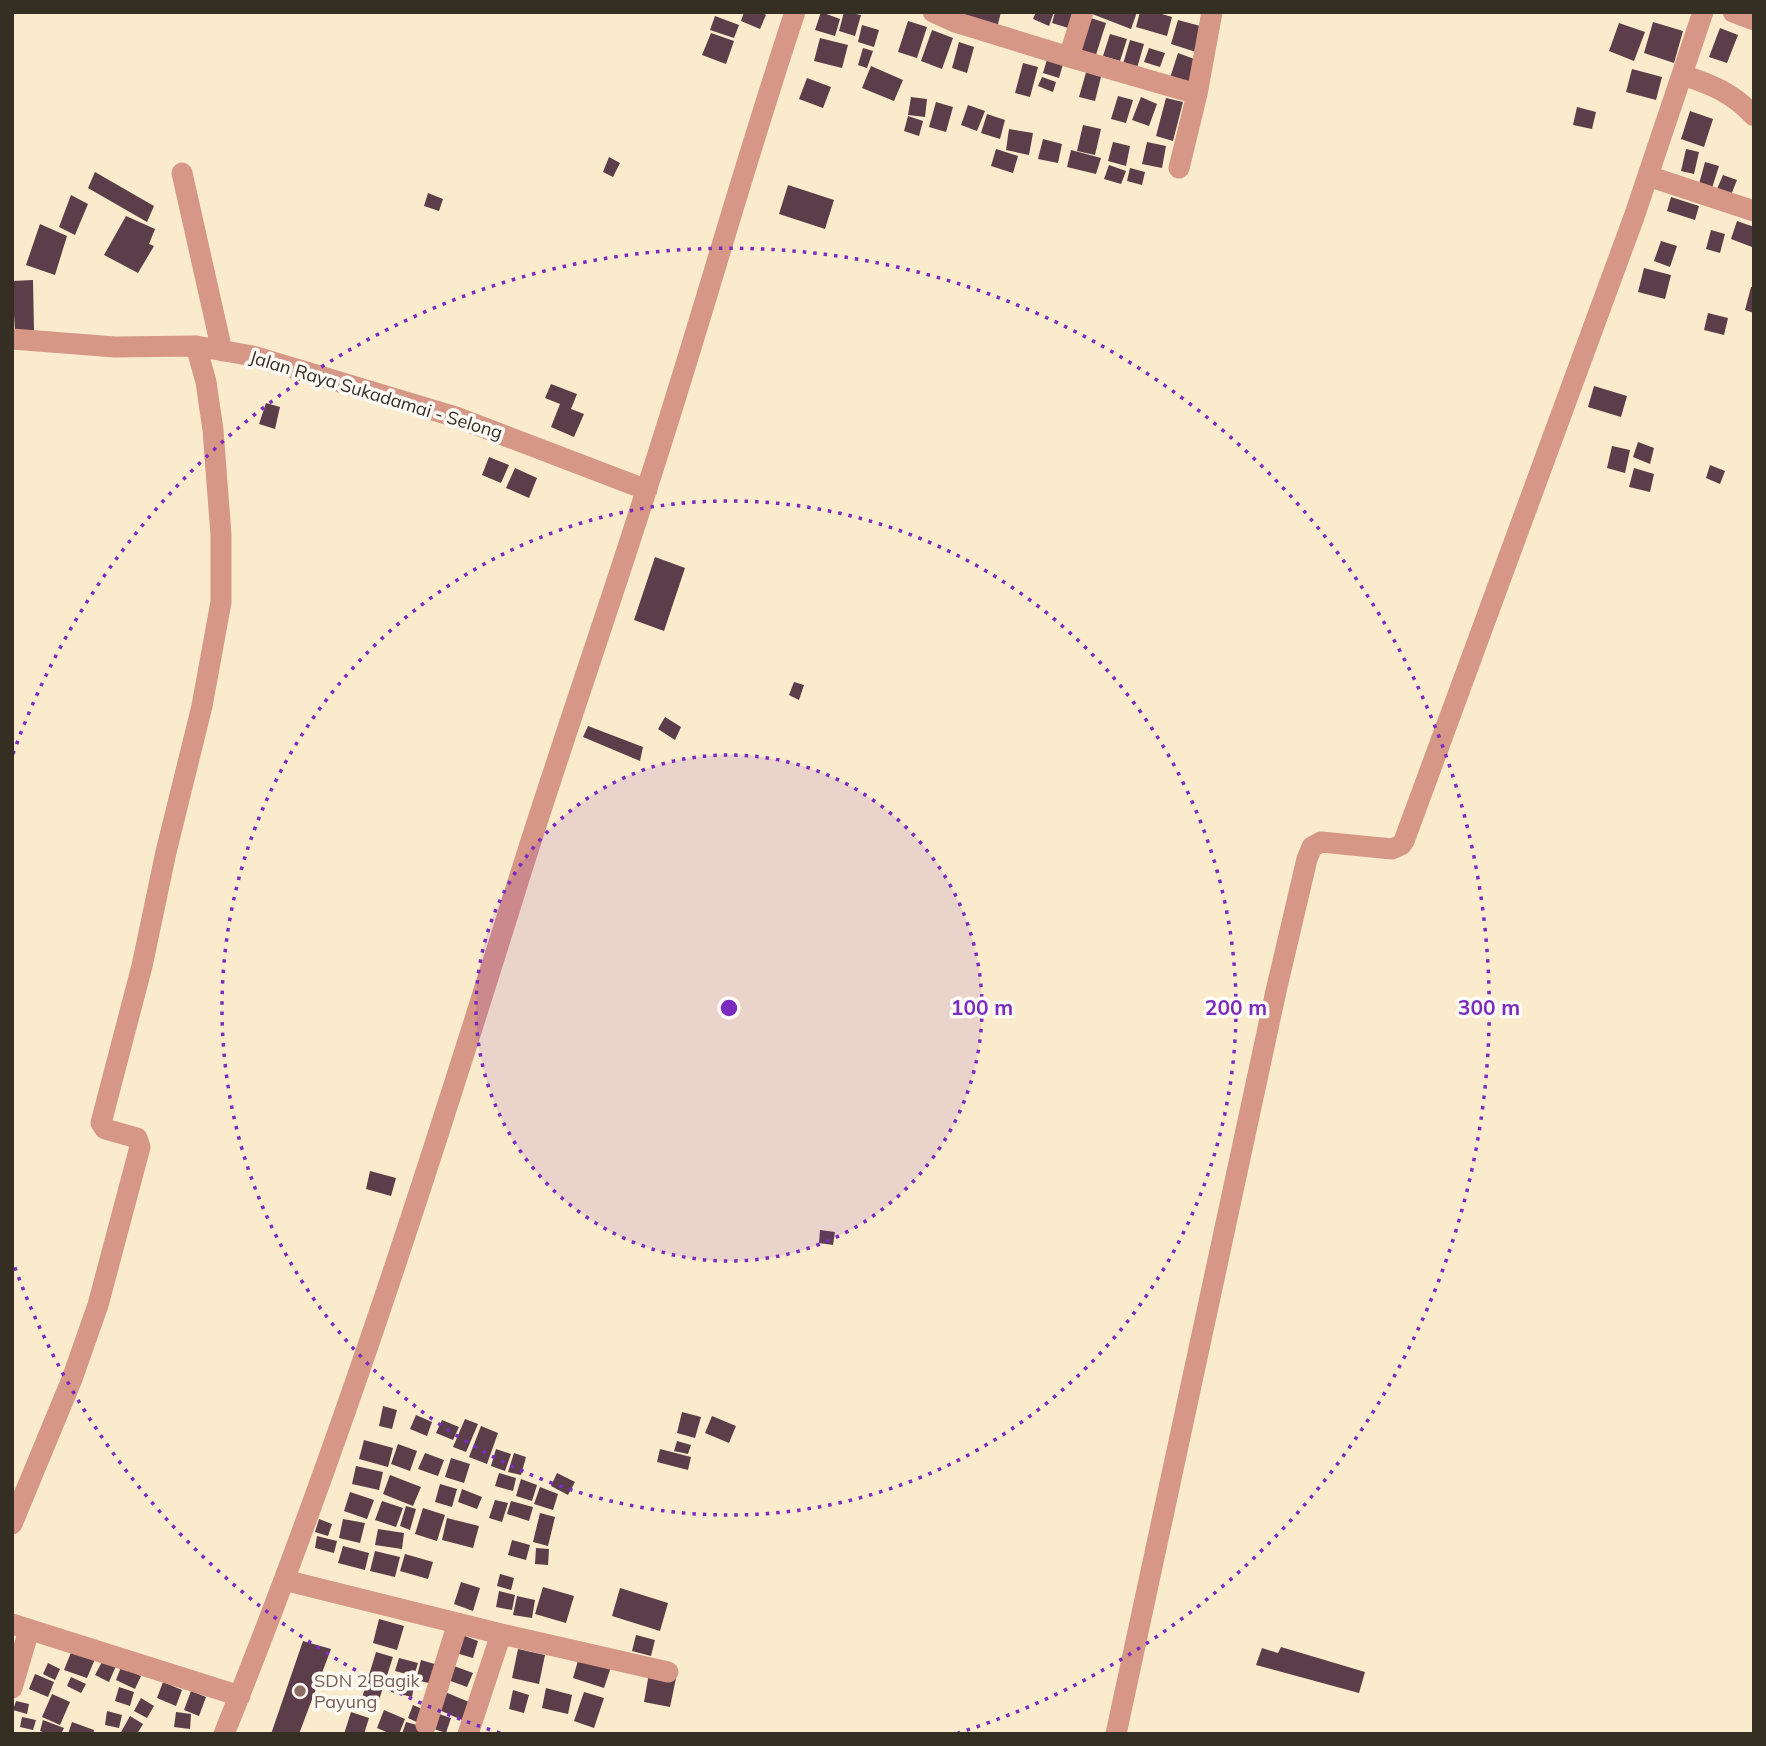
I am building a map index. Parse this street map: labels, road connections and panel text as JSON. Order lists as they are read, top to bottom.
{
  "streets": {
    "street": ["Jalan Raya Sukadamai - Selong"]
  },
  "places": ["SDN 2 Bagik Payung"],
  "rings": ["100 m", "200 m", "300 m"]
}
